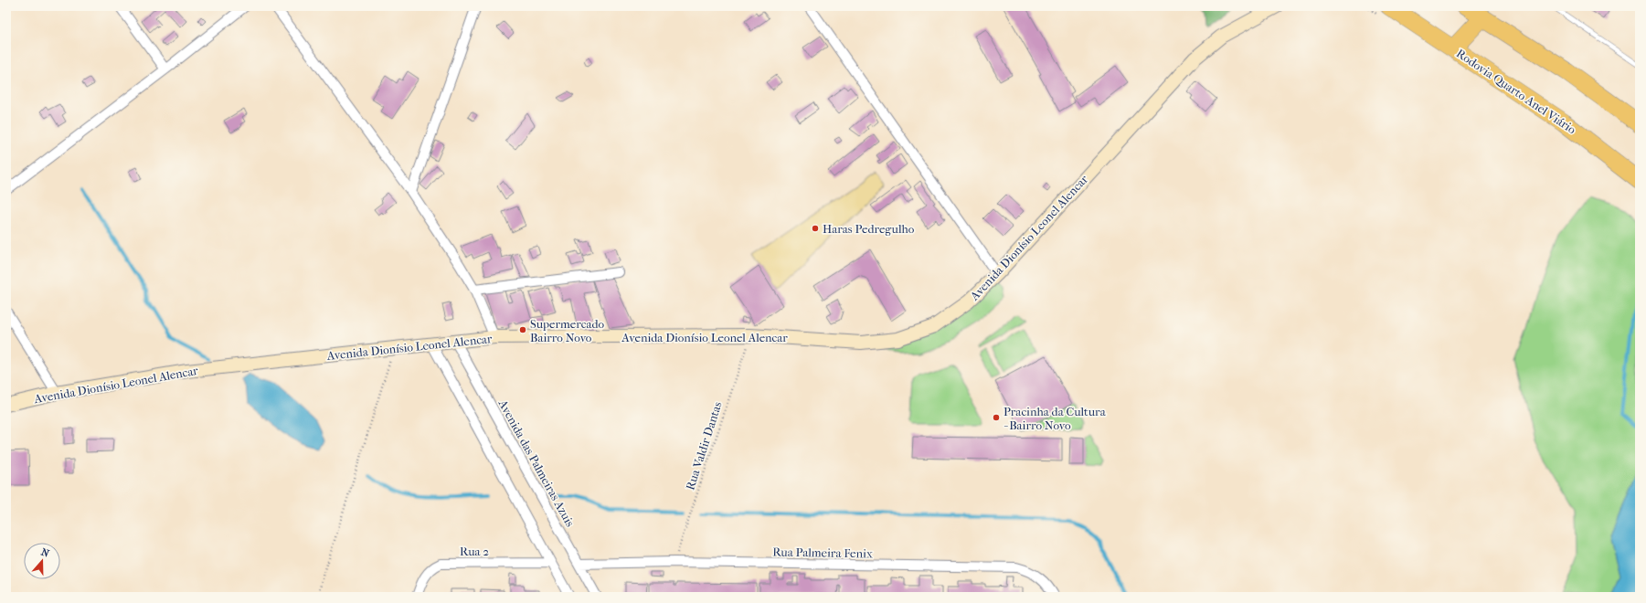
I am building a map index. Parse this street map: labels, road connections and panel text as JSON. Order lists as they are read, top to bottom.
{
  "streets": {
    "highway": ["Rodovia Quarto Anel Viário"],
    "street": [
      "Avenida Dionísio Leonel Alencar",
      "Avenida das Palmeiras Azuis",
      "Rua 2",
      "Rua Palmeira Fenix"
    ],
    "path": ["Rua Valdir Dantas"]
  },
  "crossings": [
    ["Avenida Dionísio Leonel Alencar", "Rua Valdir Dantas"],
    ["Avenida Dionísio Leonel Alencar", "Avenida das Palmeiras Azuis"],
    ["Rua Valdir Dantas", "Rua Palmeira Fenix"],
    ["Avenida das Palmeiras Azuis", "Rua Palmeira Fenix"]
  ],
  "places": ["Haras Pedregulho", "Supermercado Bairro Novo", "Pracinha da Cultura - Bairro Novo"],
  "north": "top"
}
